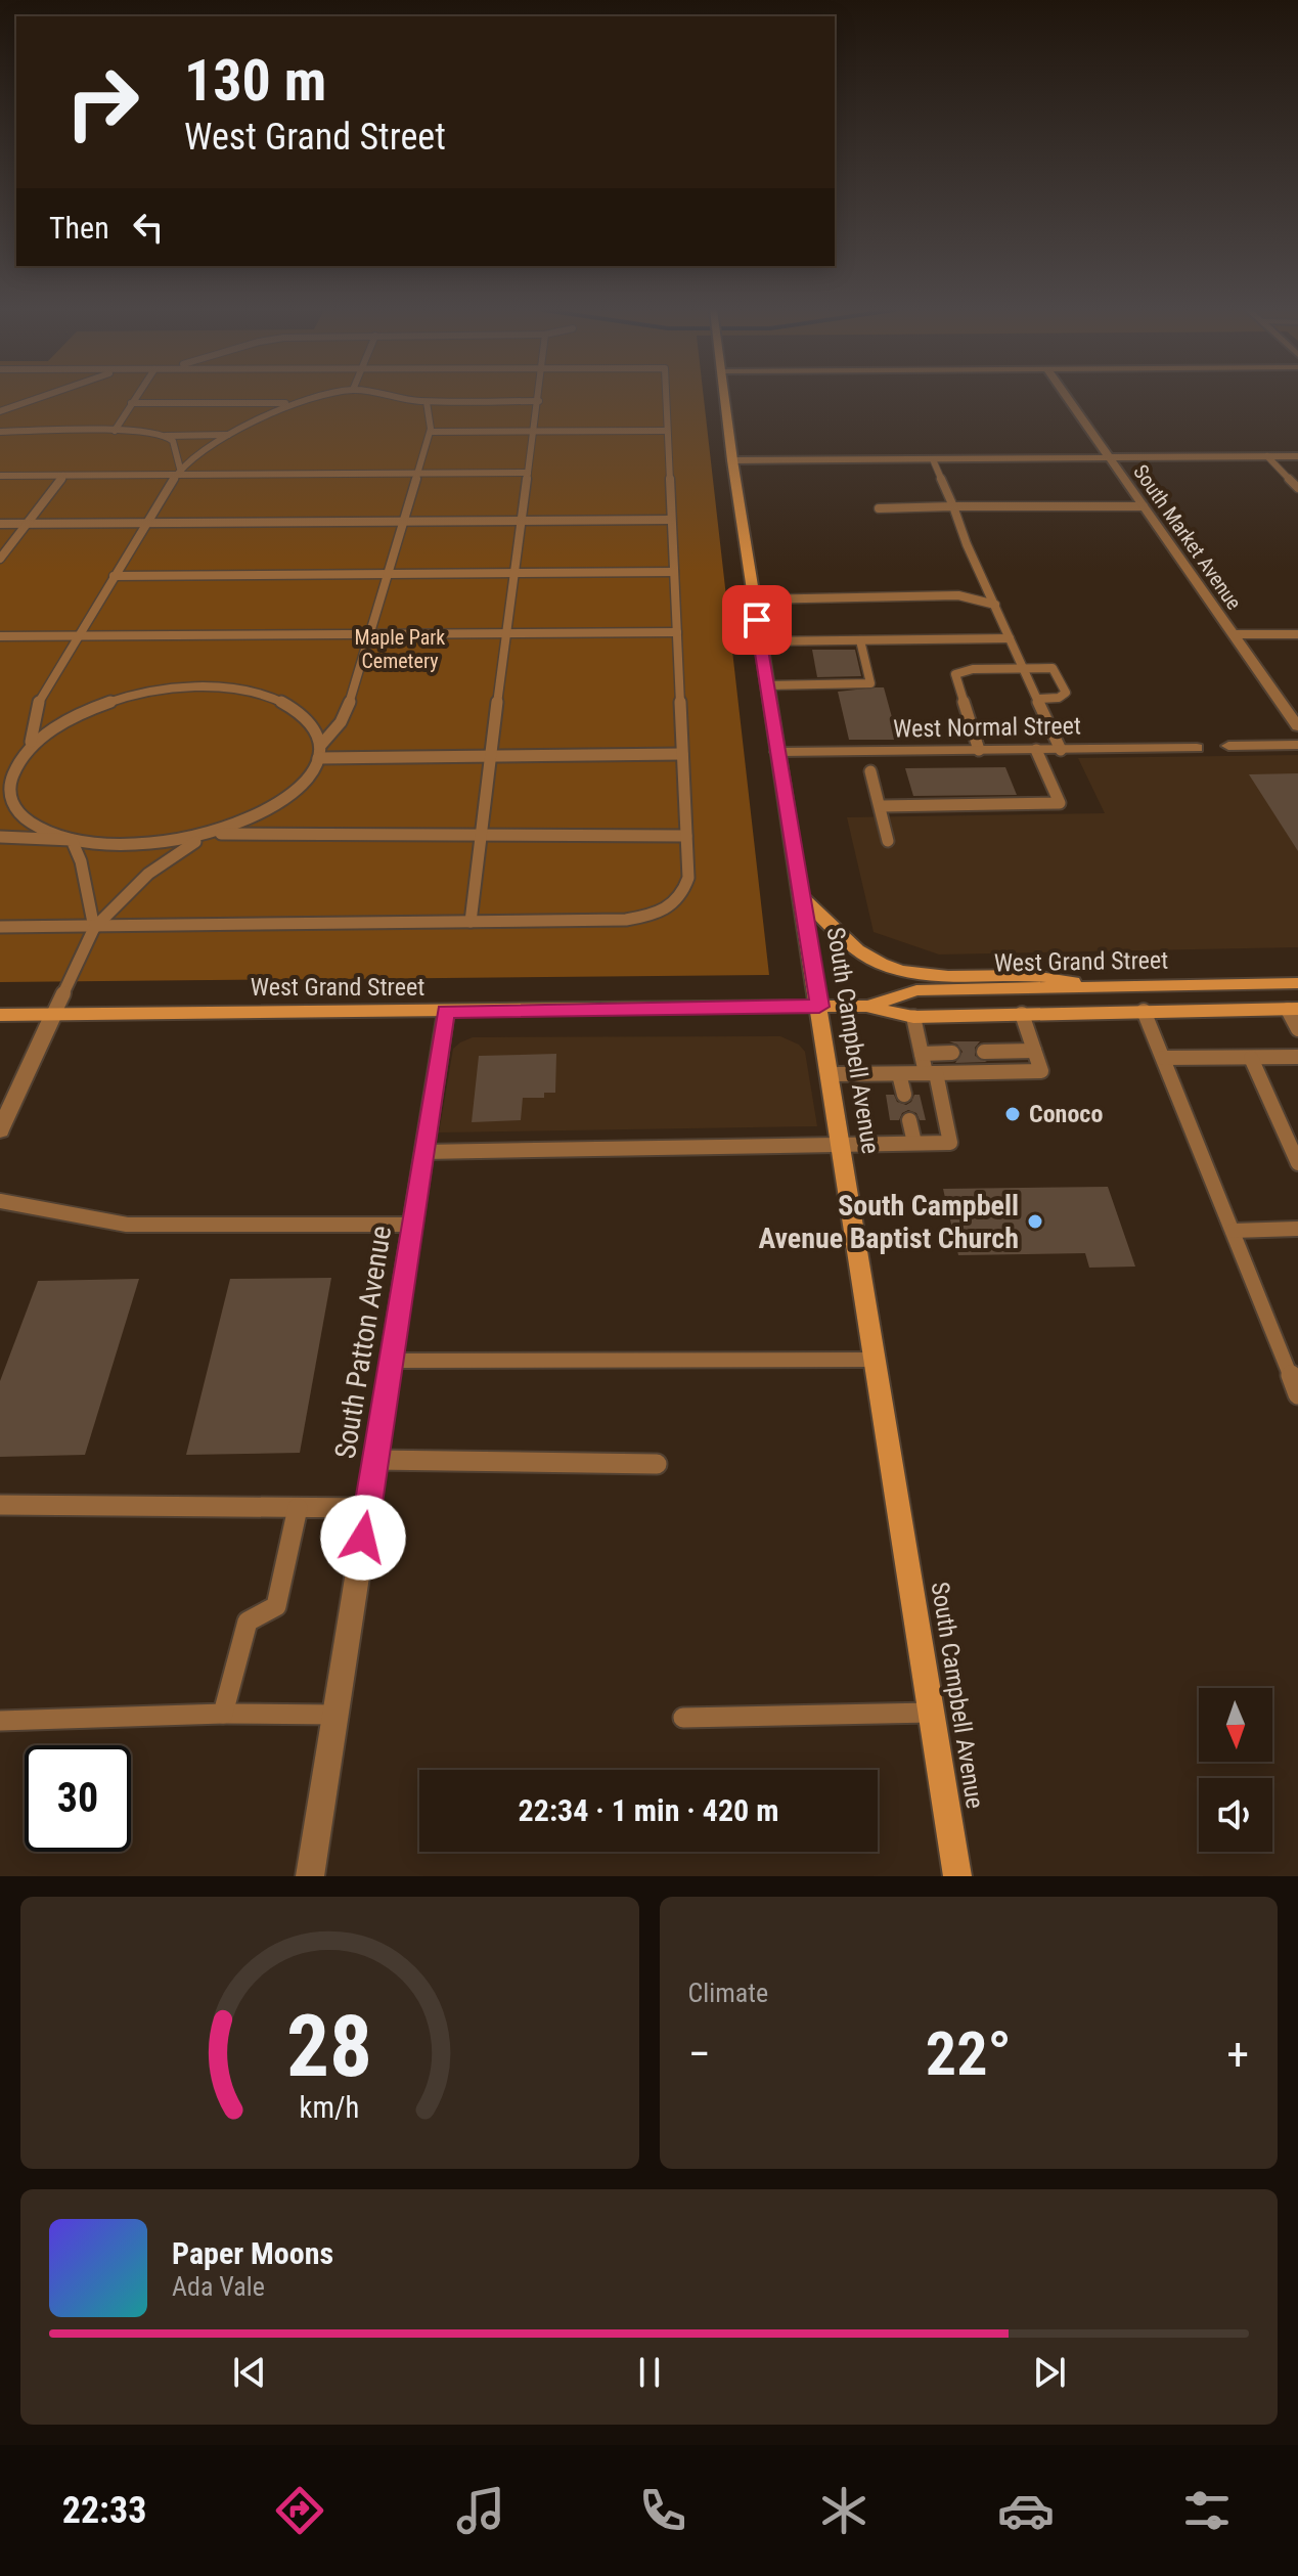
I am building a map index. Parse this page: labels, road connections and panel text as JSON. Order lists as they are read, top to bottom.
{
  "streets": {
    "main road": ["West Grand Street", "South Campbell Avenue"],
    "street": ["South Market Avenue", "West Normal Street", "South Patton Avenue"]
  },
  "crossings": [
    ["West Normal Street", "South Campbell Avenue"],
    ["West Grand Street", "South Campbell Avenue"],
    ["West Grand Street", "South Patton Avenue"]
  ],
  "parks": ["Maple Park Cemetery"],
  "places": ["Conoco", "South Campbell Avenue Baptist Church"],
  "north": "bottom",
  "page": {
    "turn": ["130 m", "West Grand Street"],
    "then": "Then",
    "limit": "30",
    "trip": "22:34 · 1 min · 420 m",
    "tile": "Climate",
    "heat": ["−", "22°", "+"],
    "song": ["Paper Moons", "Ada Vale"],
    "tabs": "22:33",
    "gauge": ["28", "km/h"]
  }
}
